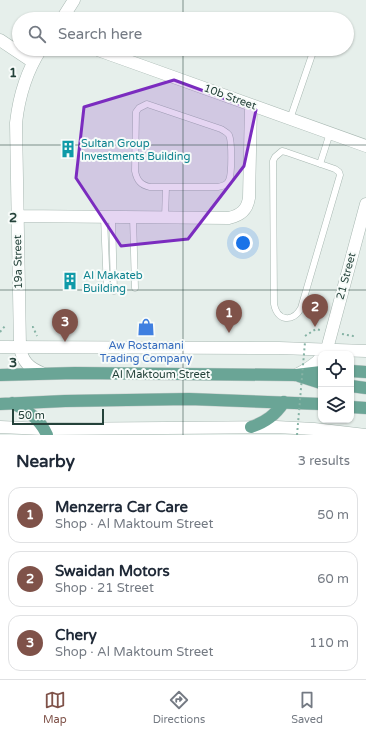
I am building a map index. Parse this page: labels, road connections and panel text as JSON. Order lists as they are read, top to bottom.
{
  "streets": {
    "main road": ["Al Maktoum Street"],
    "street": ["10b Street", "19a Street", "21 Street"]
  },
  "crossings": [
    ["19a Street", "Al Maktoum Street"]
  ],
  "places": {
    "building": ["Sultan Group Investments Building", "Al Makateb Building"],
    "shop": ["Aw Rostamani Trading Company"]
  },
  "scale_bar": "50 m",
  "page": {
    "search": "Search here",
    "pins": ["2", "1", "3"],
    "scale": "50 m",
    "heading": ["Nearby", "3 results"],
    "list": [
      {
        "mark": "1",
        "name": "Menzerra Car Care",
        "note": "Shop · Al Maktoum Street",
        "value": "50 m"
      },
      {
        "mark": "2",
        "name": "Swaidan Motors",
        "note": "Shop · 21 Street",
        "value": "60 m"
      },
      {
        "mark": "3",
        "name": "Chery",
        "note": "Shop · Al Maktoum Street",
        "value": "110 m"
      }
    ],
    "nav": ["Map", "Directions", "Saved"]
  },
  "grid": {
    "rows": ["1", "2", "3"]
  }
}
